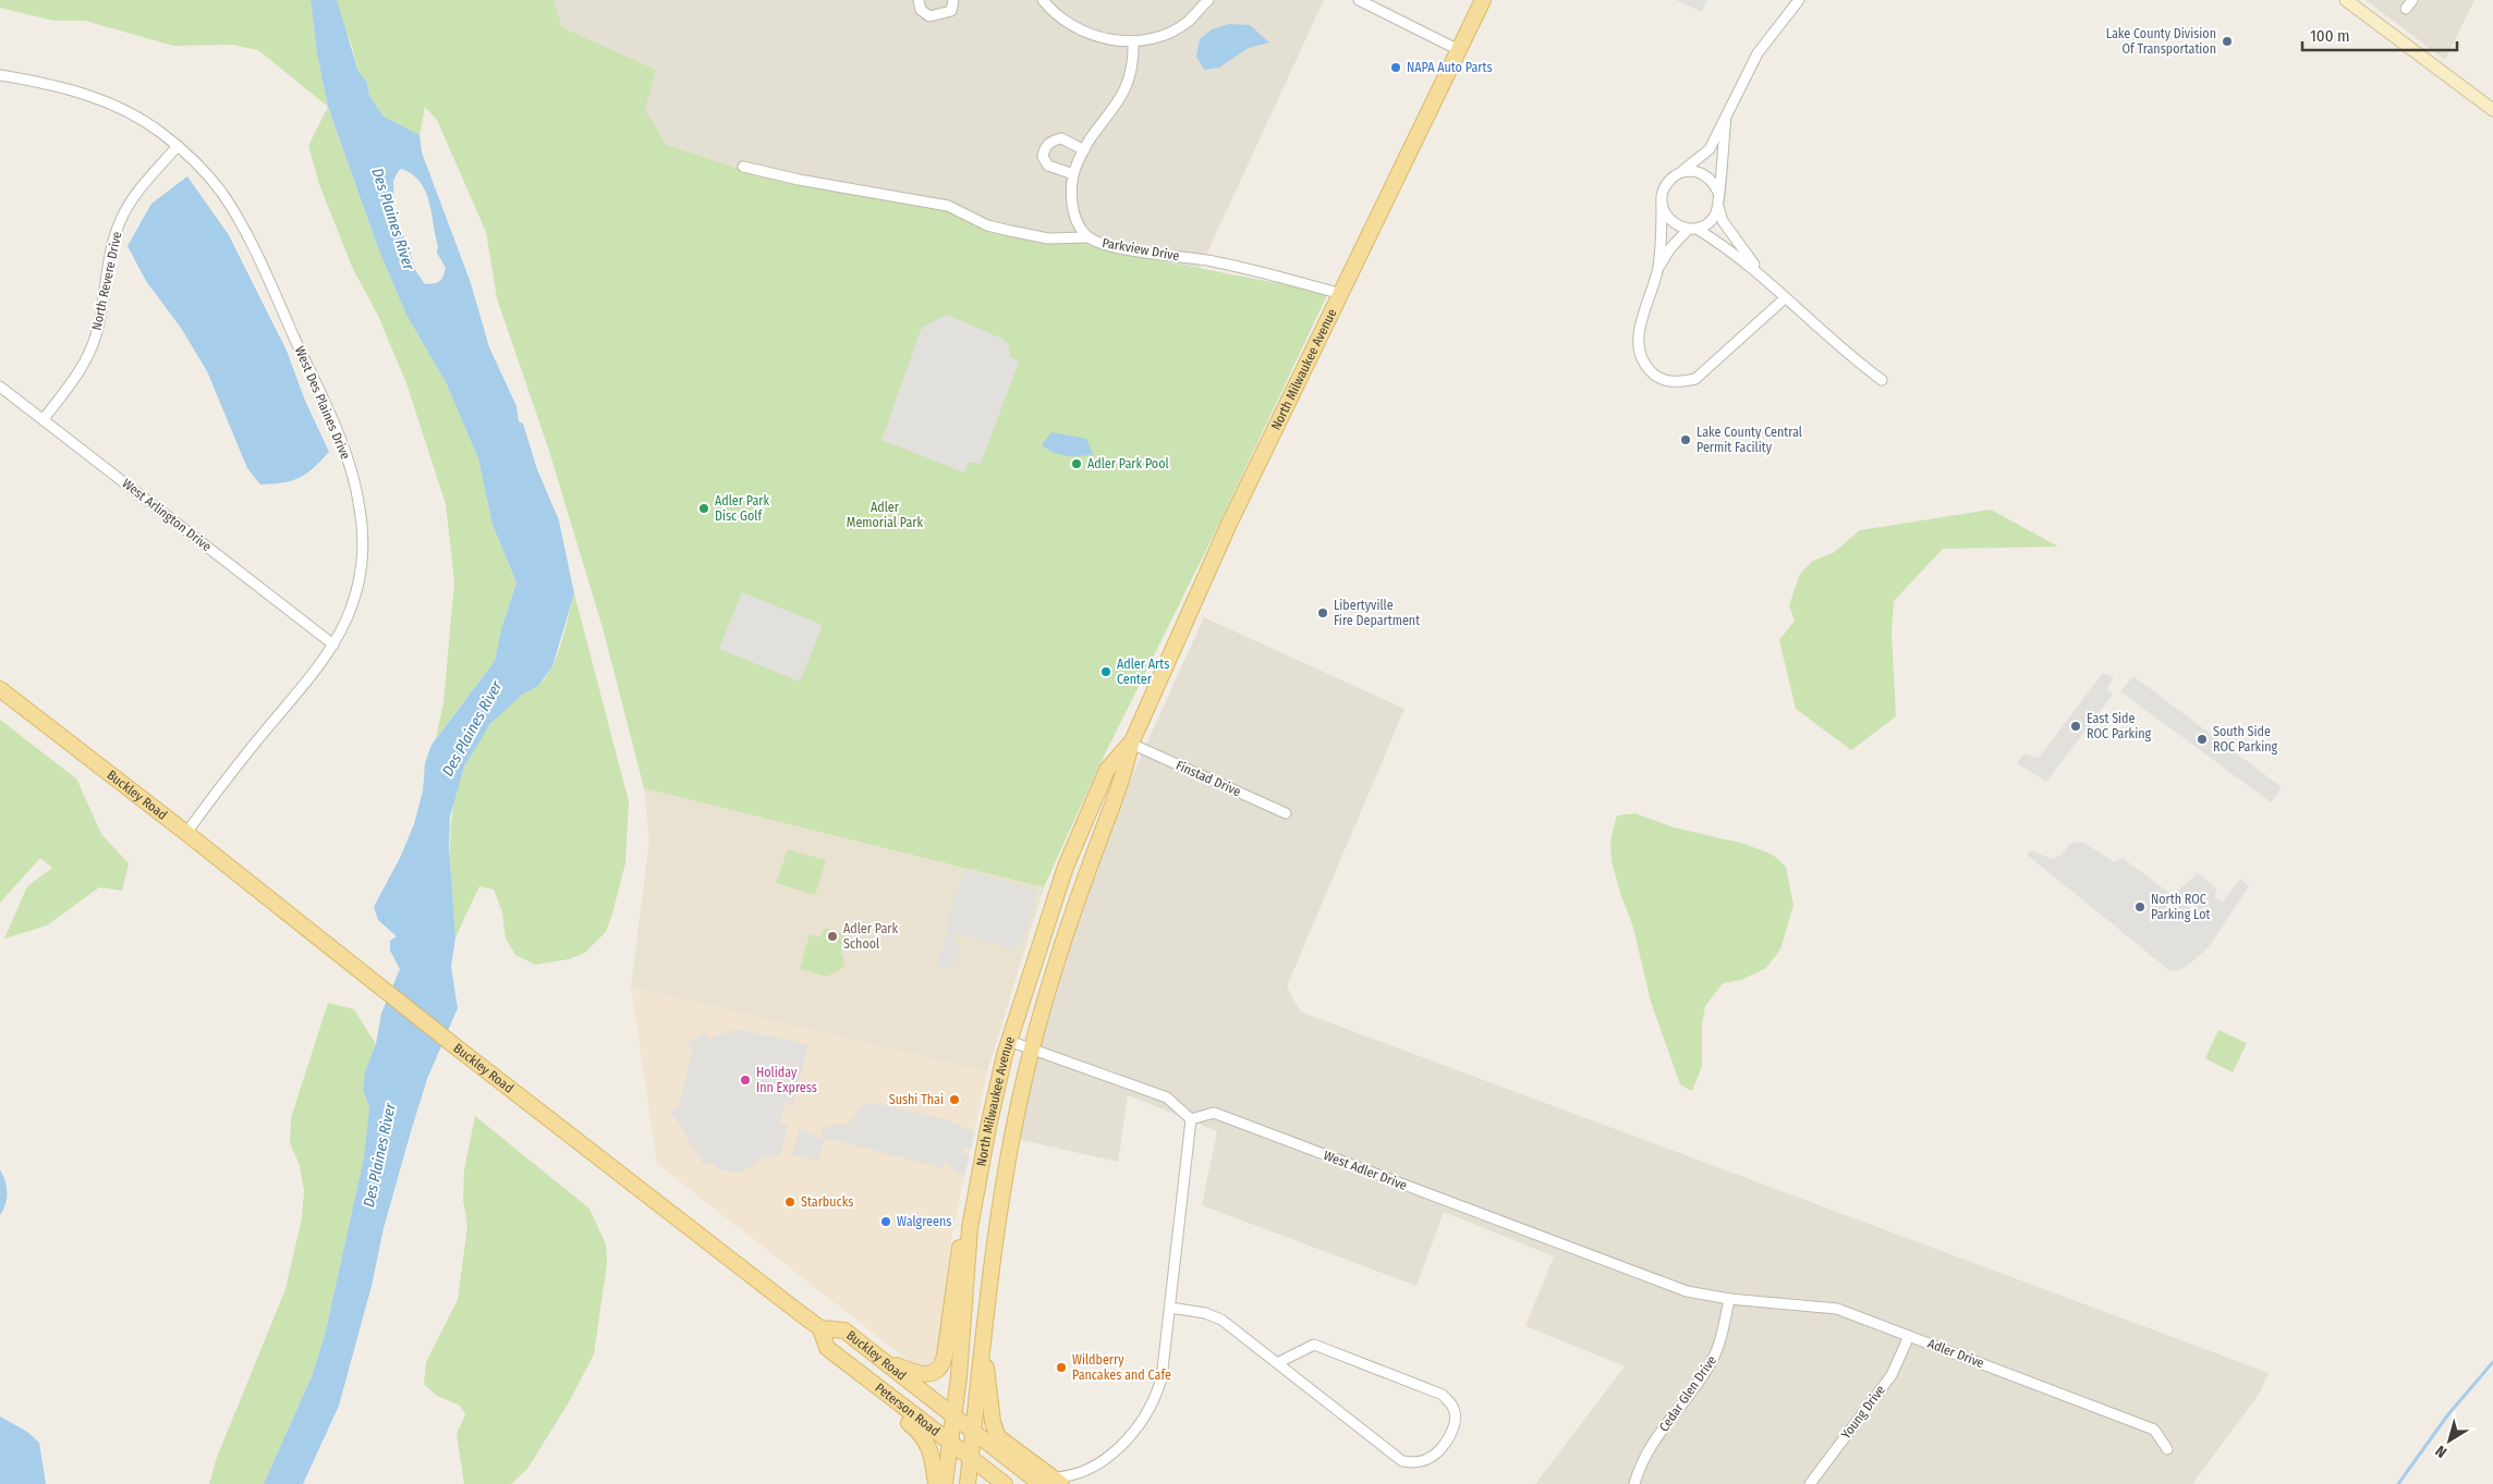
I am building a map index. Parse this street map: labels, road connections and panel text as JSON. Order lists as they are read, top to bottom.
{
  "streets": {
    "main road": ["North Milwaukee Avenue", "Buckley Road", "Peterson Road"],
    "street": [
      "Parkview Drive",
      "North Revere Drive",
      "West Des Plaines Drive",
      "West Arlington Drive",
      "Finstad Drive",
      "West Adler Drive",
      "Adler Drive",
      "Cedar Glen Drive",
      "Young Drive"
    ]
  },
  "crossings": [
    ["Parkview Drive", "North Milwaukee Avenue"],
    ["North Revere Drive", "West Des Plaines Drive"],
    ["North Revere Drive", "West Arlington Drive"],
    ["North Milwaukee Avenue", "Finstad Drive"],
    ["North Milwaukee Avenue", "Buckley Road"],
    ["North Milwaukee Avenue", "Peterson Road"],
    ["West Des Plaines Drive", "West Arlington Drive"],
    ["West Des Plaines Drive", "Buckley Road"],
    ["Buckley Road", "Peterson Road"],
    ["West Adler Drive", "Adler Drive"],
    ["West Adler Drive", "Cedar Glen Drive"],
    ["Adler Drive", "Cedar Glen Drive"],
    ["Adler Drive", "Young Drive"]
  ],
  "water": ["Des Plaines River"],
  "parks": ["Adler Memorial Park"],
  "places": [
    "Lake County Division Of Transportation",
    "NAPA Auto Parts",
    "Lake County Central Permit Facility",
    "Adler Park Pool",
    "Adler Park Disc Golf",
    "Libertyville Fire Department",
    "Adler Arts Center",
    "East Side ROC Parking",
    "South Side ROC Parking",
    "North ROC Parking Lot",
    "Adler Park School",
    "Holiday Inn Express",
    "Sushi Thai",
    "Starbucks",
    "Walgreens",
    "Wildberry Pancakes and Cafe"
  ],
  "scale_bar": "100 m",
  "north": "bottom left"
}
